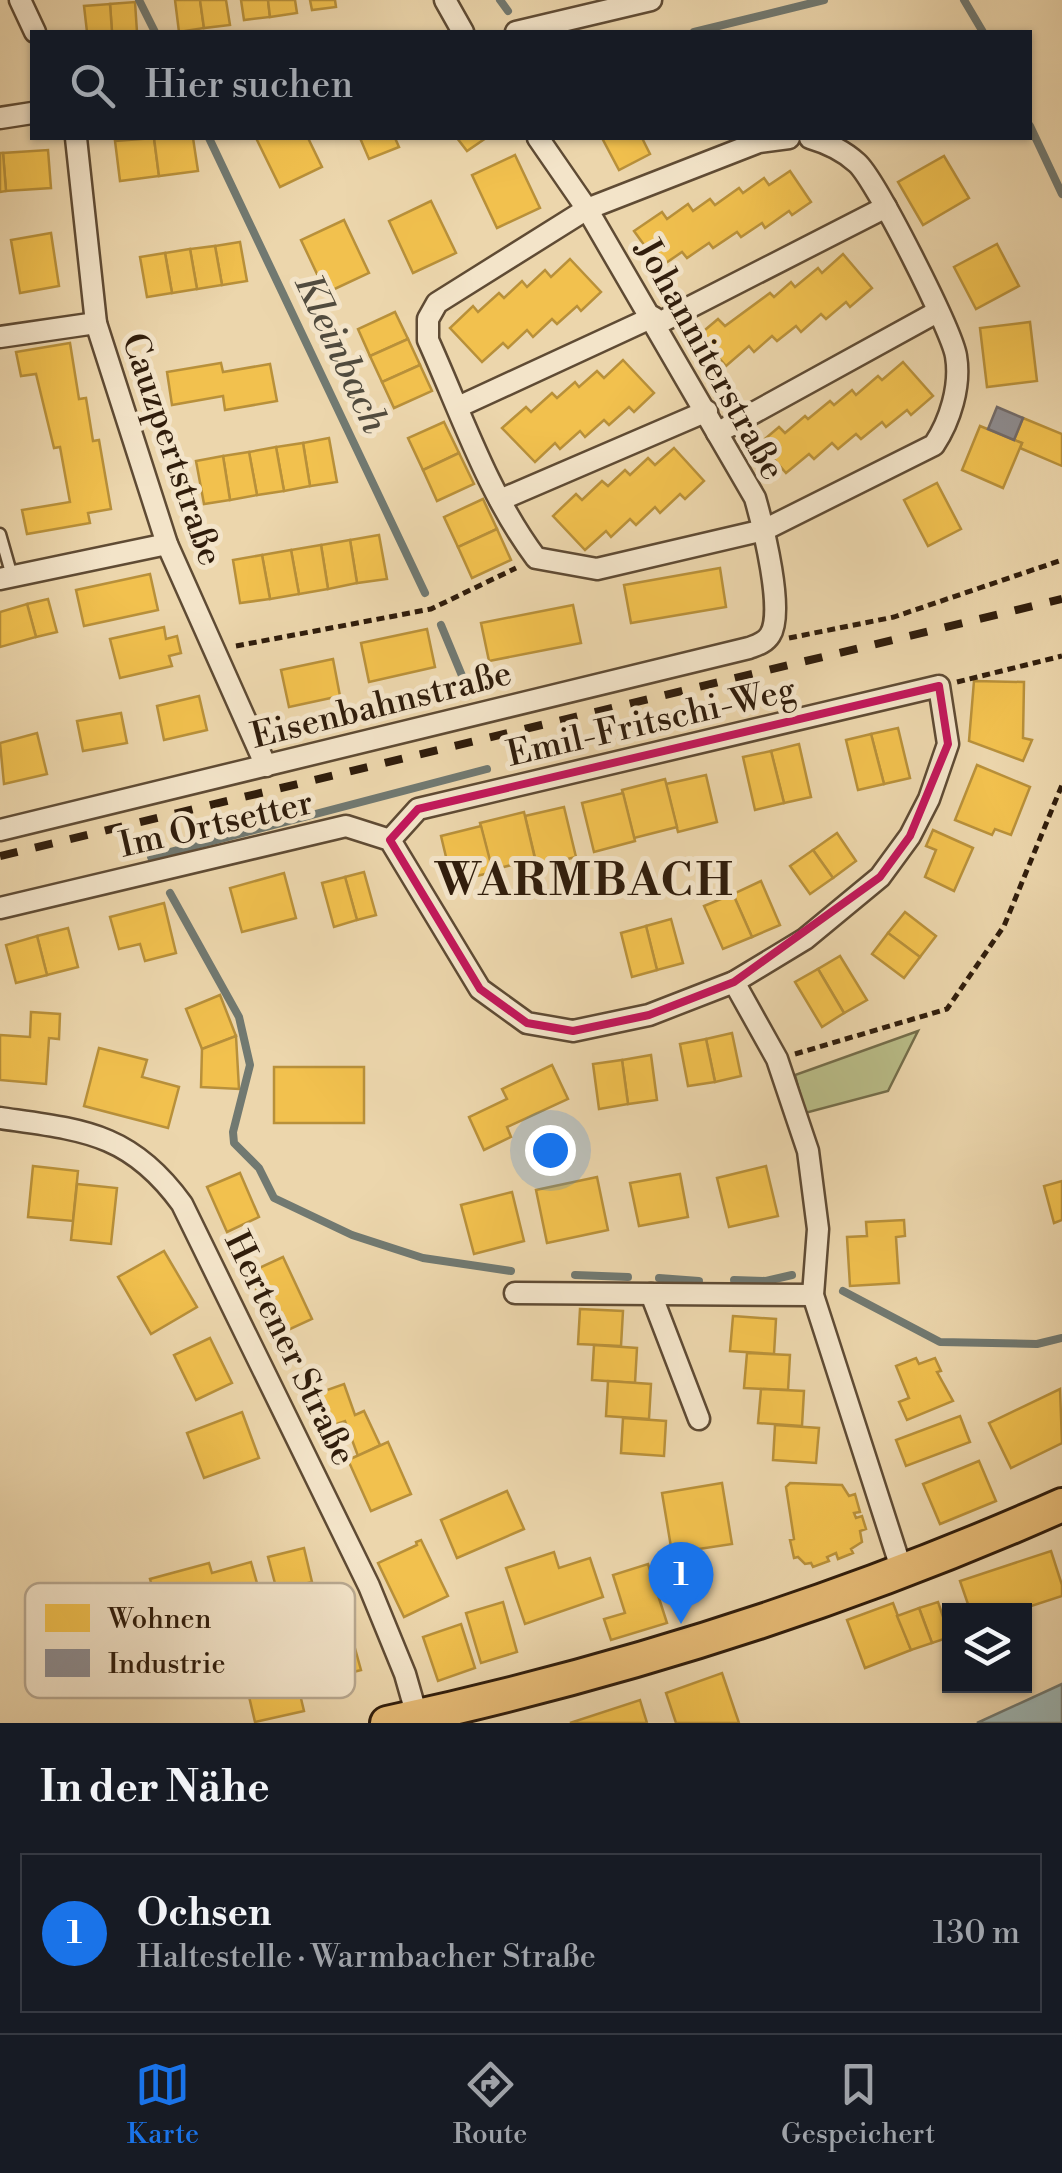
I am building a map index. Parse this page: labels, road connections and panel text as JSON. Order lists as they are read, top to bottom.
{
  "streets": {
    "street": [
      "Johanniterstraße",
      "Cauzpertstraße",
      "Eisenbahnstraße",
      "Emil-Fritschi-Weg",
      "Im Ortsetter",
      "Hertener Straße"
    ]
  },
  "crossings": [
    ["Johanniterstraße", "Eisenbahnstraße"],
    ["Cauzpertstraße", "Eisenbahnstraße"],
    ["Emil-Fritschi-Weg", "Im Ortsetter"]
  ],
  "districts": ["WARMBACH"],
  "water": ["Kleinbach"],
  "legend": ["Wohnen", "Industrie"],
  "page": {
    "search": "Hier suchen",
    "pins": "1",
    "heading": "In der Nähe",
    "list": [
      {
        "mark": "1",
        "name": "Ochsen",
        "note": "Haltestelle · Warmbacher Straße",
        "value": "130 m"
      }
    ],
    "nav": ["Karte", "Route", "Gespeichert"]
  }
}
